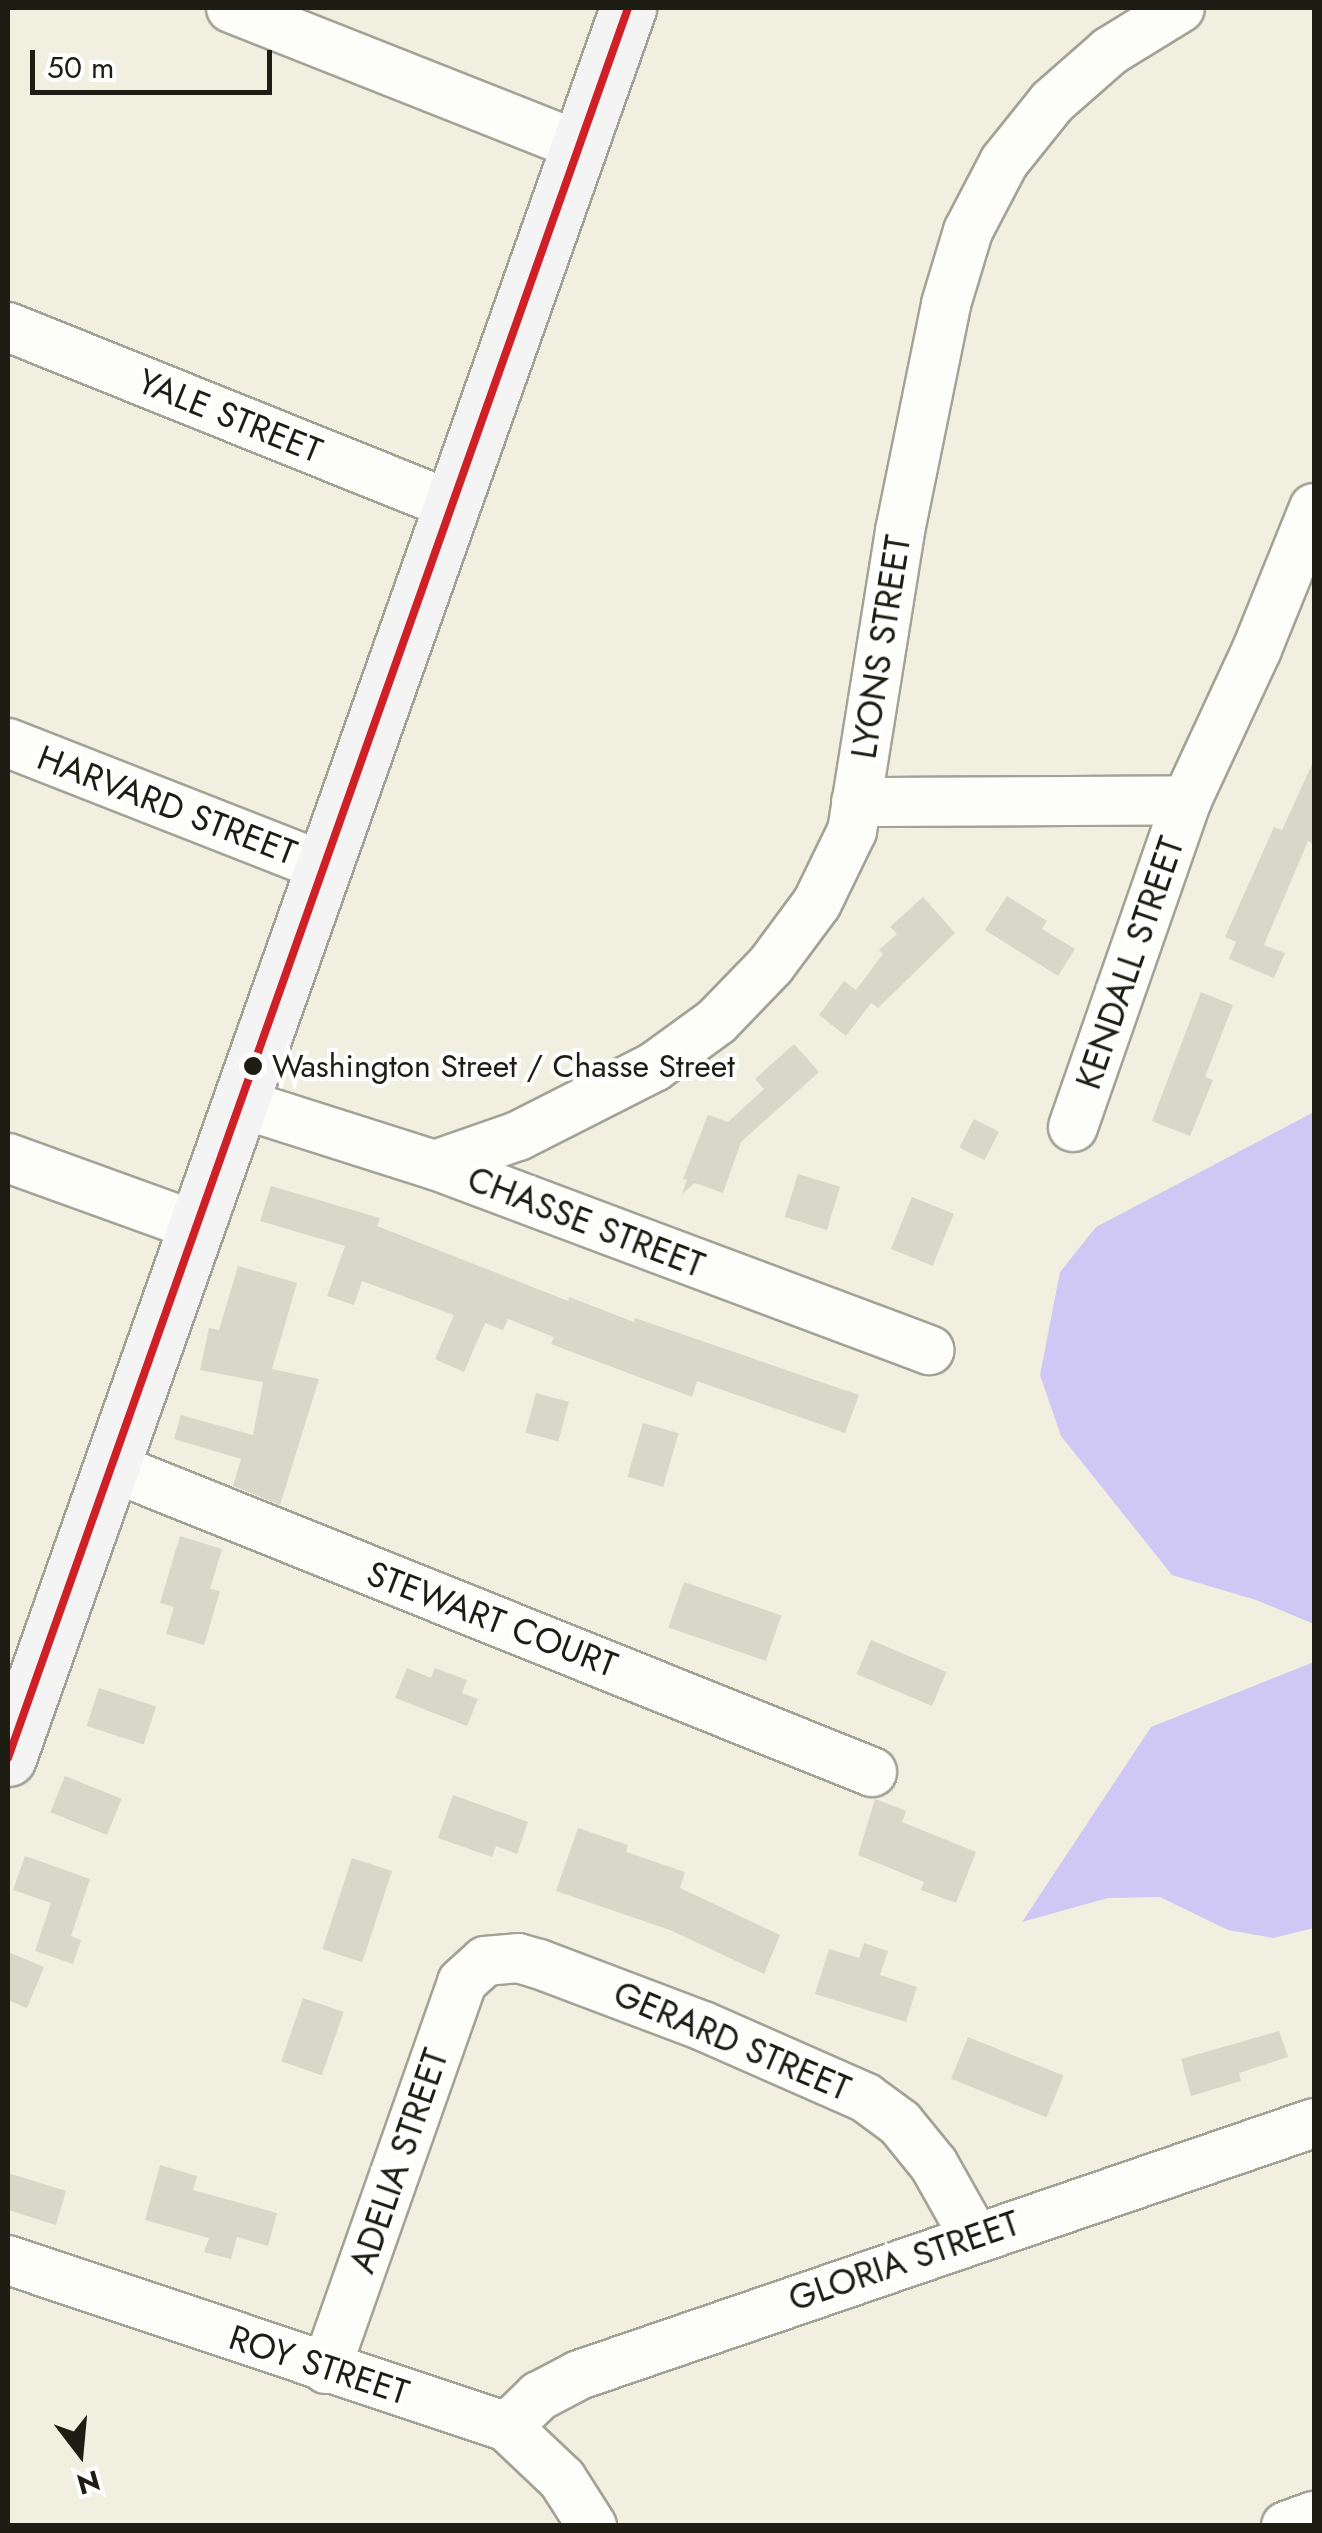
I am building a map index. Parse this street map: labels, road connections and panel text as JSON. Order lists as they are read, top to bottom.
{
  "streets": {
    "street": [
      "YALE STREET",
      "LYONS STREET",
      "HARVARD STREET",
      "KENDALL STREET",
      "CHASSE STREET",
      "STEWART COURT",
      "GERARD STREET",
      "ADELIA STREET",
      "GLORIA STREET",
      "ROY STREET"
    ]
  },
  "crossings": [
    ["LYONS STREET", "KENDALL STREET"],
    ["LYONS STREET", "CHASSE STREET"],
    ["GERARD STREET", "ADELIA STREET"],
    ["GERARD STREET", "GLORIA STREET"],
    ["ADELIA STREET", "ROY STREET"],
    ["GLORIA STREET", "ROY STREET"]
  ],
  "places": ["Washington Street / Chasse Street"],
  "scale_bar": "50 m",
  "north": "bottom"
}
